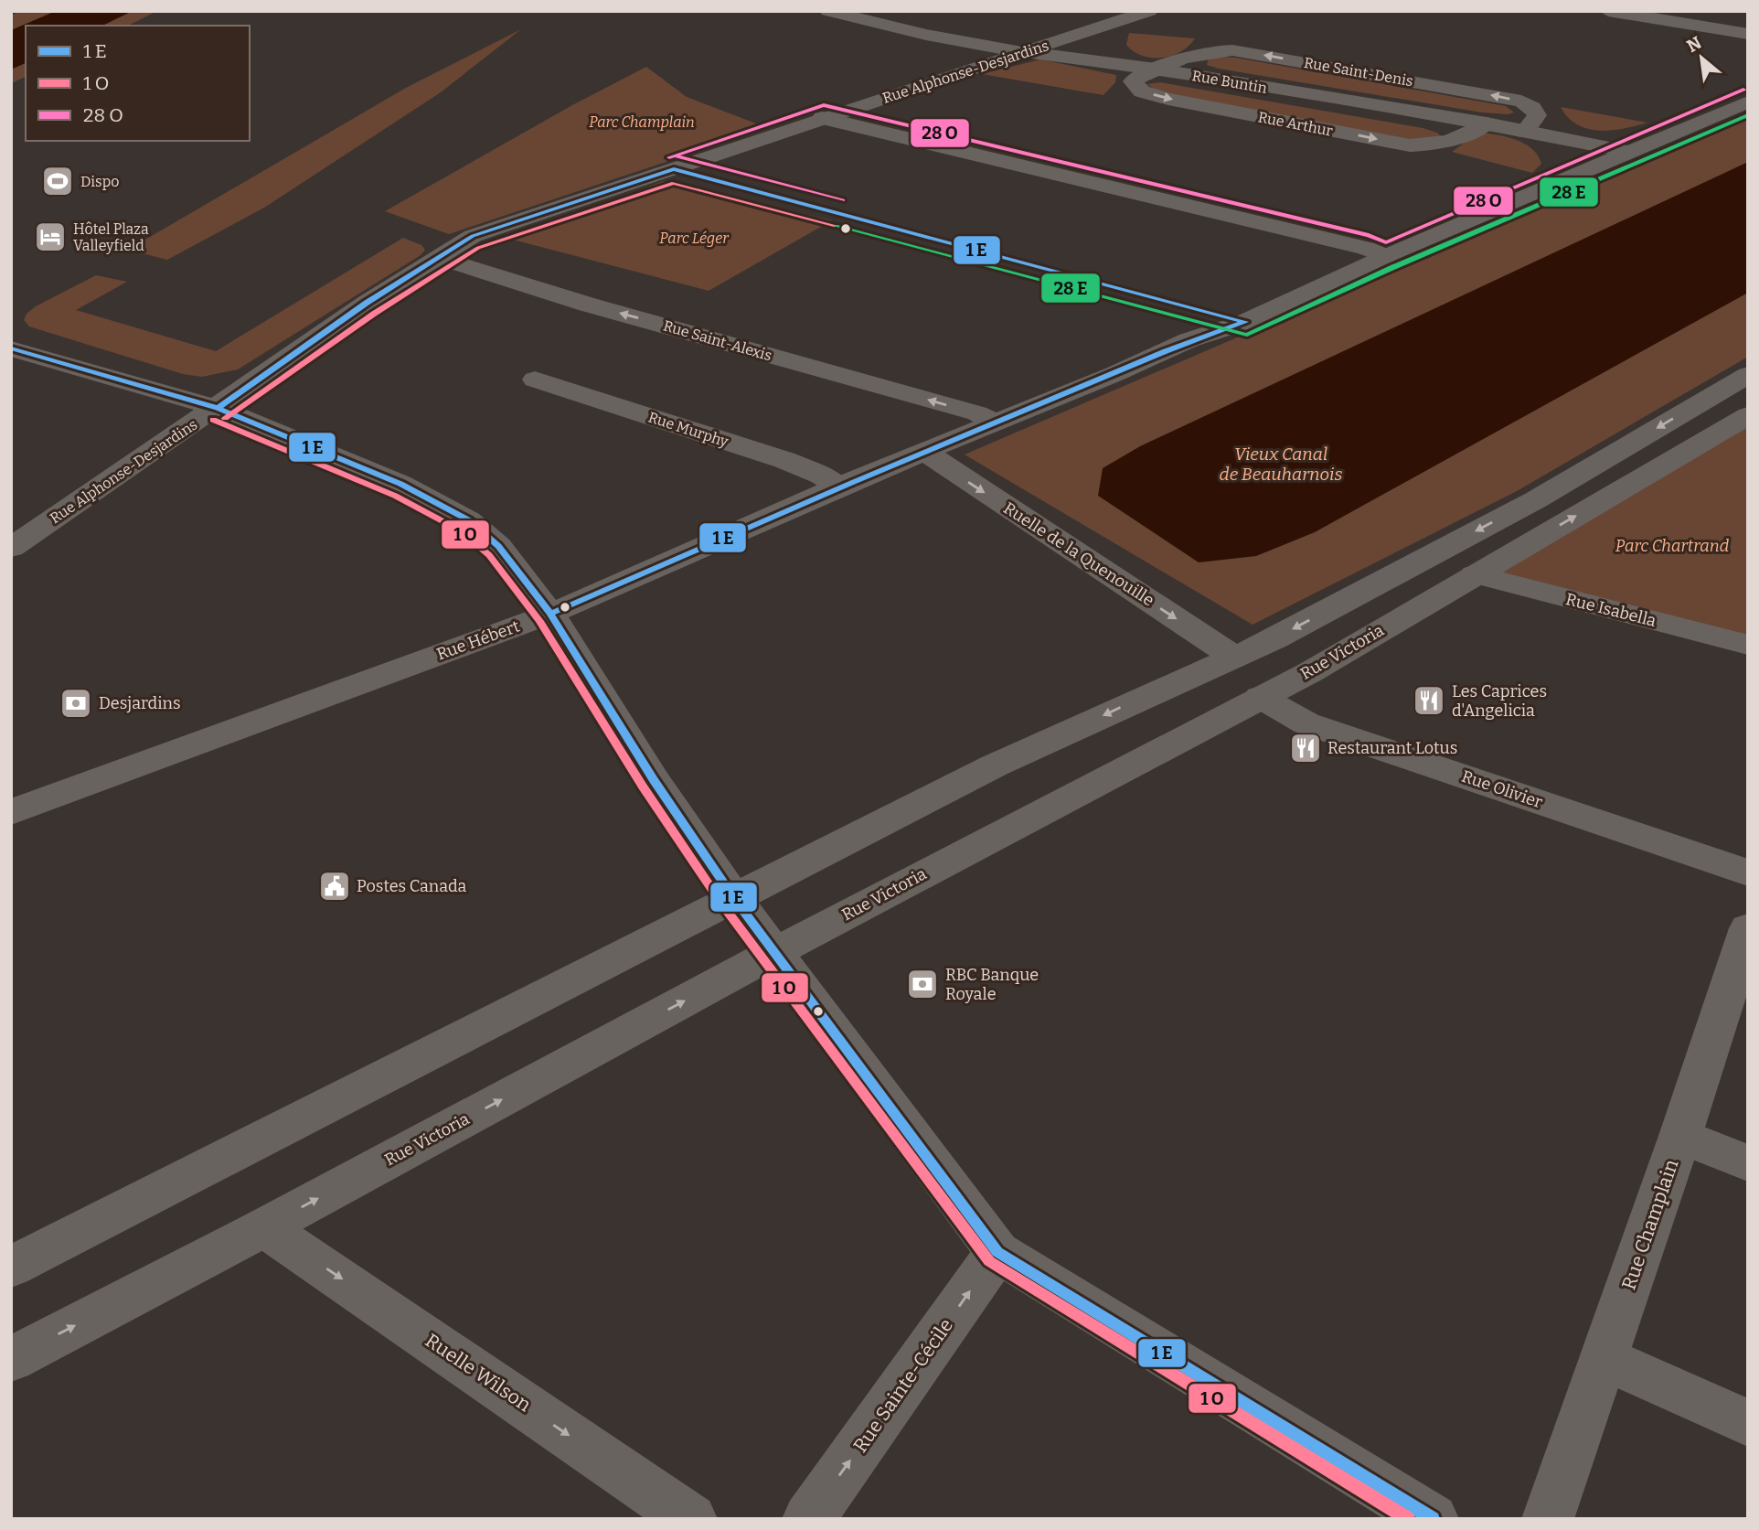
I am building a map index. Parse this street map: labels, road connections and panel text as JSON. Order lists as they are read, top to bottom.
{
  "streets": {
    "street": [
      "Rue Alphonse-Desjardins",
      "Rue Saint-Denis",
      "Rue Buntin",
      "Rue Arthur",
      "Rue Saint-Alexis",
      "Rue Murphy",
      "Ruelle de la Quenouille",
      "Rue Isabella",
      "Rue Hébert",
      "Rue Victoria",
      "Rue Olivier",
      "Rue Champlain",
      "Ruelle Wilson",
      "Rue Sainte-Cécile"
    ]
  },
  "crossings": [
    ["Rue Alphonse-Desjardins", "Rue Buntin"],
    ["Rue Alphonse-Desjardins", "Rue Saint-Alexis"],
    ["Rue Saint-Denis", "Rue Buntin"],
    ["Rue Saint-Denis", "Rue Arthur"],
    ["Rue Buntin", "Rue Arthur"],
    ["Rue Buntin", "Rue Hébert"],
    ["Rue Saint-Alexis", "Rue Hébert"],
    ["Rue Murphy", "Rue Hébert"],
    ["Ruelle de la Quenouille", "Rue Hébert"],
    ["Rue Isabella", "Rue Victoria"],
    ["Rue Victoria", "Rue Olivier"],
    ["Rue Victoria", "Ruelle Wilson"]
  ],
  "one_way": ["Ruelle de la Quenouille", "Ruelle Wilson", "Rue Sainte-Cécile"],
  "water": ["Vieux Canal de Beauharnois"],
  "parks": ["Parc Champlain", "Parc Léger", "Parc Chartrand"],
  "places": {
    "sports": ["Dispo"],
    "hotel": ["Hôtel Plaza Valleyfield"],
    "restaurant": ["Les Caprices d'Angelicia", "Restaurant Lotus"],
    "bank": ["Desjardins", "RBC Banque Royale"],
    "public building": ["Postes Canada"]
  },
  "legend": ["1 E", "1 O", "28 O"],
  "north": "top left"
}
